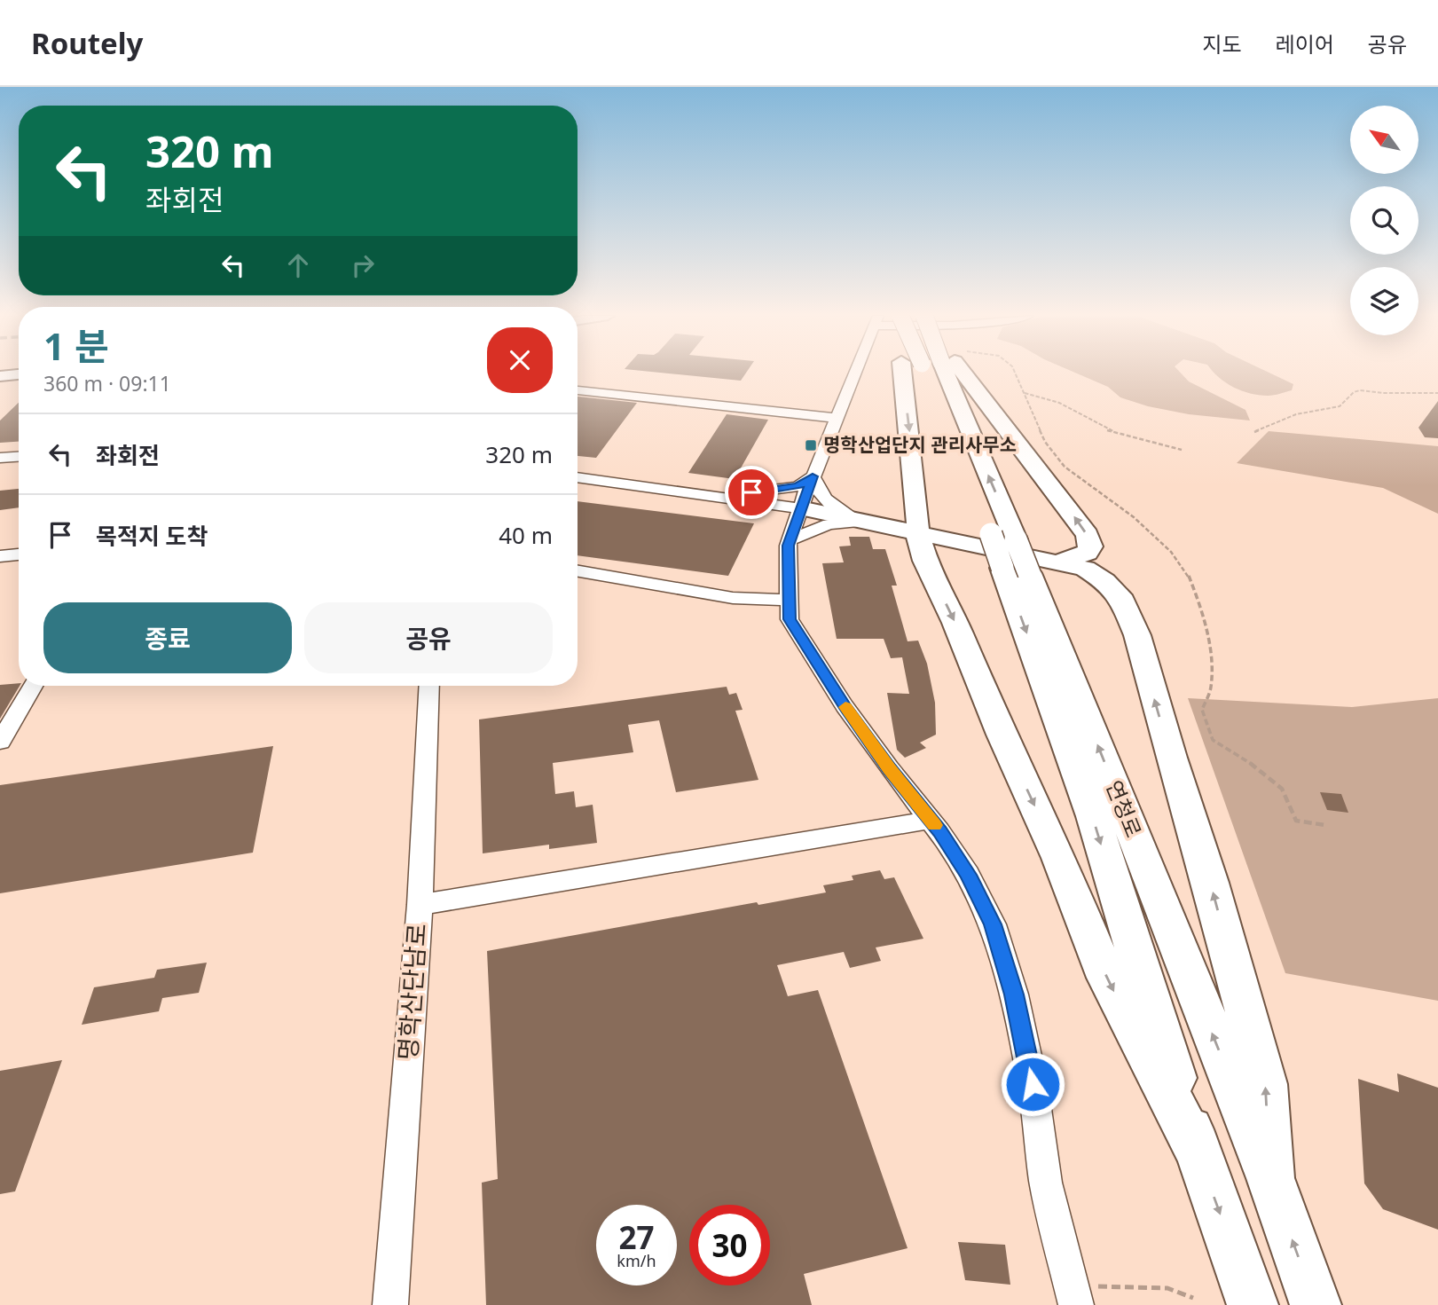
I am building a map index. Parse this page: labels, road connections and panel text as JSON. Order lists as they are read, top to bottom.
{
  "streets": {
    "highway": ["연청로"],
    "street": ["명학산단남로"]
  },
  "places": {
    "transit": ["명학산업단지 관리사무소"]
  },
  "north": "top left",
  "page": {
    "header": "Routely",
    "nav": ["지도", "레이어", "공유"],
    "turn": ["320 m", "좌회전"],
    "heading": ["1 분", "360 m · 09:11"],
    "list": [
      {
        "name": "좌회전",
        "value": "320 m"
      },
      {
        "name": "목적지 도착",
        "value": "40 m"
      }
    ],
    "buttons": ["종료", "공유"],
    "speed": "27 km/h",
    "limit": "30"
  }
}
